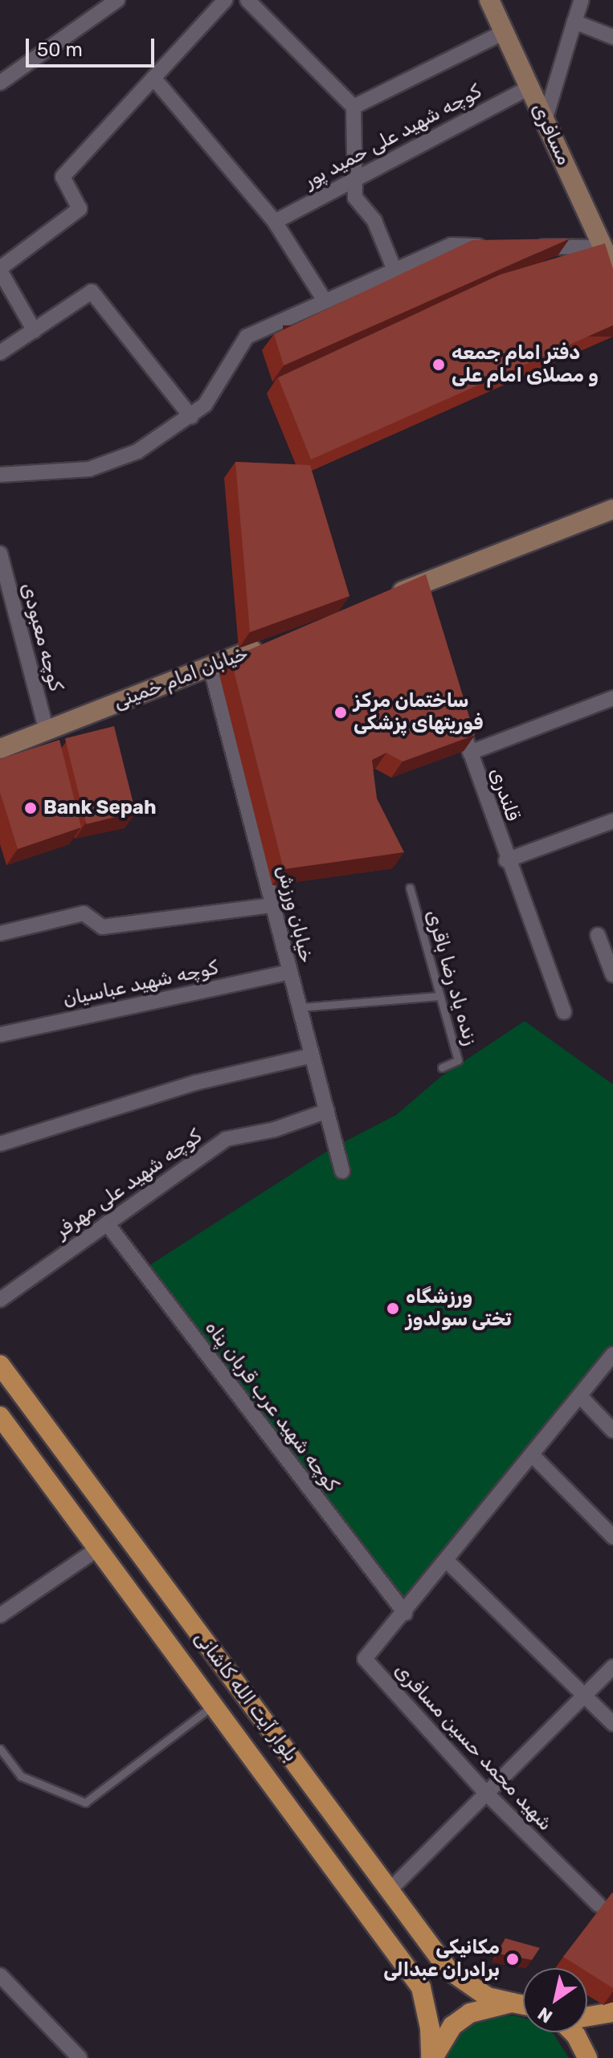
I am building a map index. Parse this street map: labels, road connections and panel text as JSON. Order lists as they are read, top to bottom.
{
  "streets": {
    "main road": ["مسافری", "خیابان امام خمینی", "بلوار آیت الله کاشانی"],
    "street": [
      "کوچه شهید علی حمید پور",
      "کوچه معبودی",
      "قلندری",
      "خیابان ورزش",
      "کوچه شهید عباسیان",
      "کوچه شهید علی مهرفر",
      "کوچه شهید عرب قربان پناه",
      "شهید محمد حسین مسافری"
    ],
    "lane": ["زنده یاد رضا باقری"]
  },
  "crossings": [
    ["مسافری", "کوچه شهید علی حمید پور"],
    ["کوچه معبودی", "خیابان امام خمینی"],
    ["خیابان امام خمینی", "خیابان ورزش"],
    ["خیابان ورزش", "کوچه شهید عباسیان"],
    ["خیابان ورزش", "کوچه شهید علی مهرفر"],
    ["کوچه شهید علی مهرفر", "کوچه شهید عرب قربان پناه"],
    ["کوچه شهید عرب قربان پناه", "شهید محمد حسین مسافری"]
  ],
  "places": [
    "دفتر امام جمعه و مصلای امام علی",
    "ساختمان مرکز فوریتهای پزشکی",
    "Bank Sepah",
    "ورزشگاه تختی سولدوز",
    "مکانیکی برادران عبدالی"
  ],
  "scale_bar": "50 m",
  "north": "bottom left"
}
